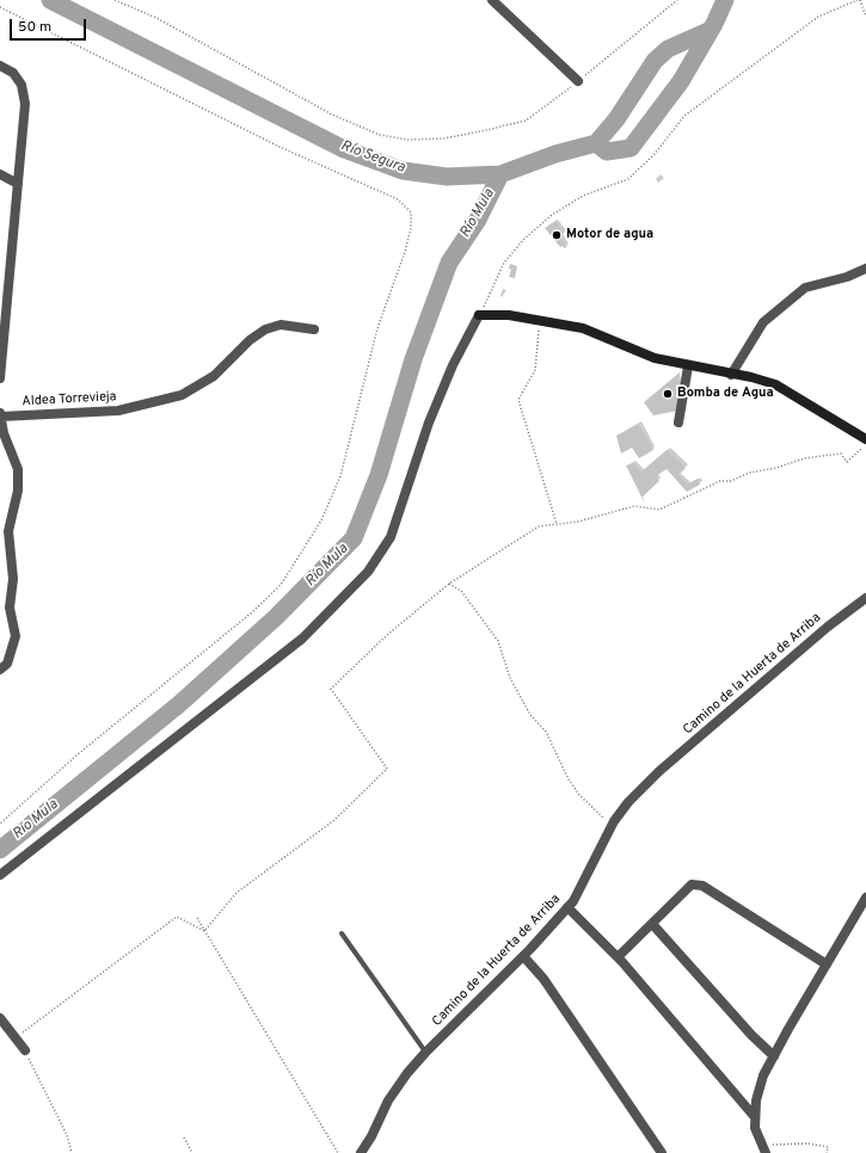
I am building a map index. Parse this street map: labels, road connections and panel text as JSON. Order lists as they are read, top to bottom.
{
  "streets": {
    "street": ["Aldea Torrevieja", "Camino de la Huerta de Arriba"]
  },
  "water": ["Río Segura", "Río Mula"],
  "places": ["Motor de agua", "Bomba de Agua"],
  "scale_bar": "50 m"
}
